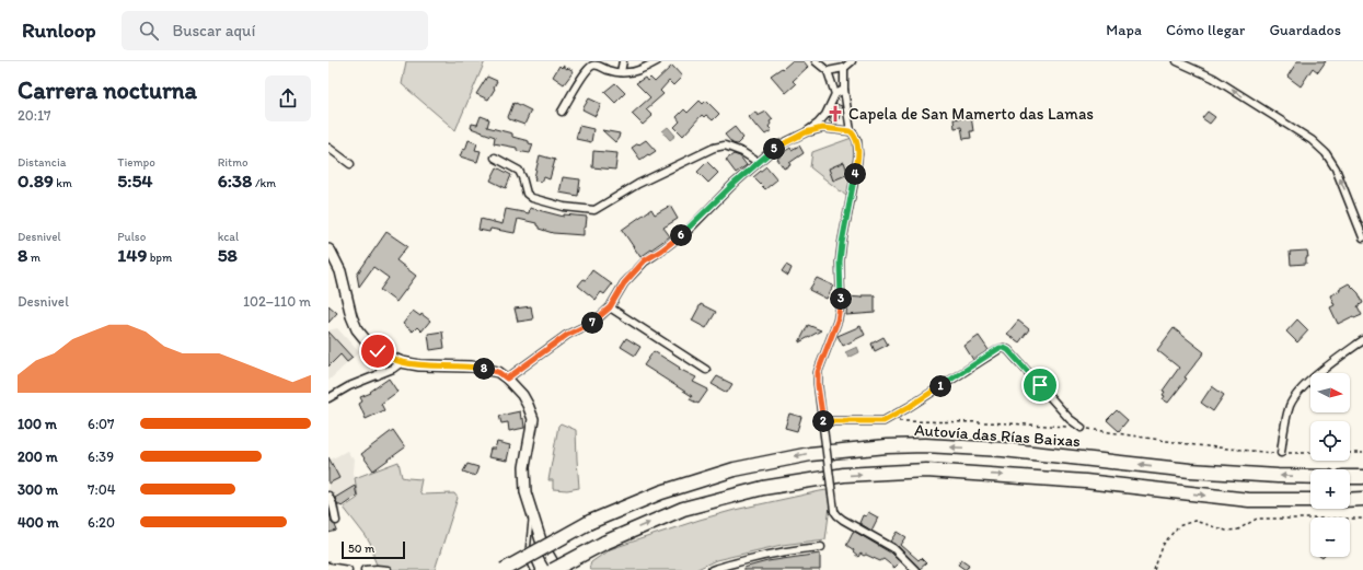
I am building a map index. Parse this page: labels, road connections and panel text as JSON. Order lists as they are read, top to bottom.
{
  "streets": {
    "highway": ["Autovía das Rías Baixas"]
  },
  "places": {
    "church": ["Capela de San Mamerto das Lamas"]
  },
  "scale_bar": "50 m",
  "north": "right",
  "page": {
    "header": "Runloop",
    "search": "Buscar aquí",
    "nav": ["Mapa", "Cómo llegar", "Guardados"],
    "heading": ["Carrera nocturna", "20:17"],
    "stats": [
      ["Distancia", "0.89 km"],
      ["Tiempo", "5:54"],
      ["Ritmo", "6:38 /km"],
      ["Desnivel", "8 m"],
      ["Pulso", "149 bpm"],
      ["kcal", "58"]
    ],
    "pins": [
      "5",
      "4",
      "6",
      "3",
      "7",
      "8",
      "1",
      "2"
    ],
    "chart": ["Desnivel", "102–110 m"],
    "map_buttons": ["+", "−"],
    "list": [
      {
        "name": "100 m",
        "note": "6:07"
      },
      {
        "name": "200 m",
        "note": "6:39"
      },
      {
        "name": "300 m",
        "note": "7:04"
      },
      {
        "name": "400 m",
        "note": "6:20"
      }
    ],
    "scale": "50 m"
  }
}
